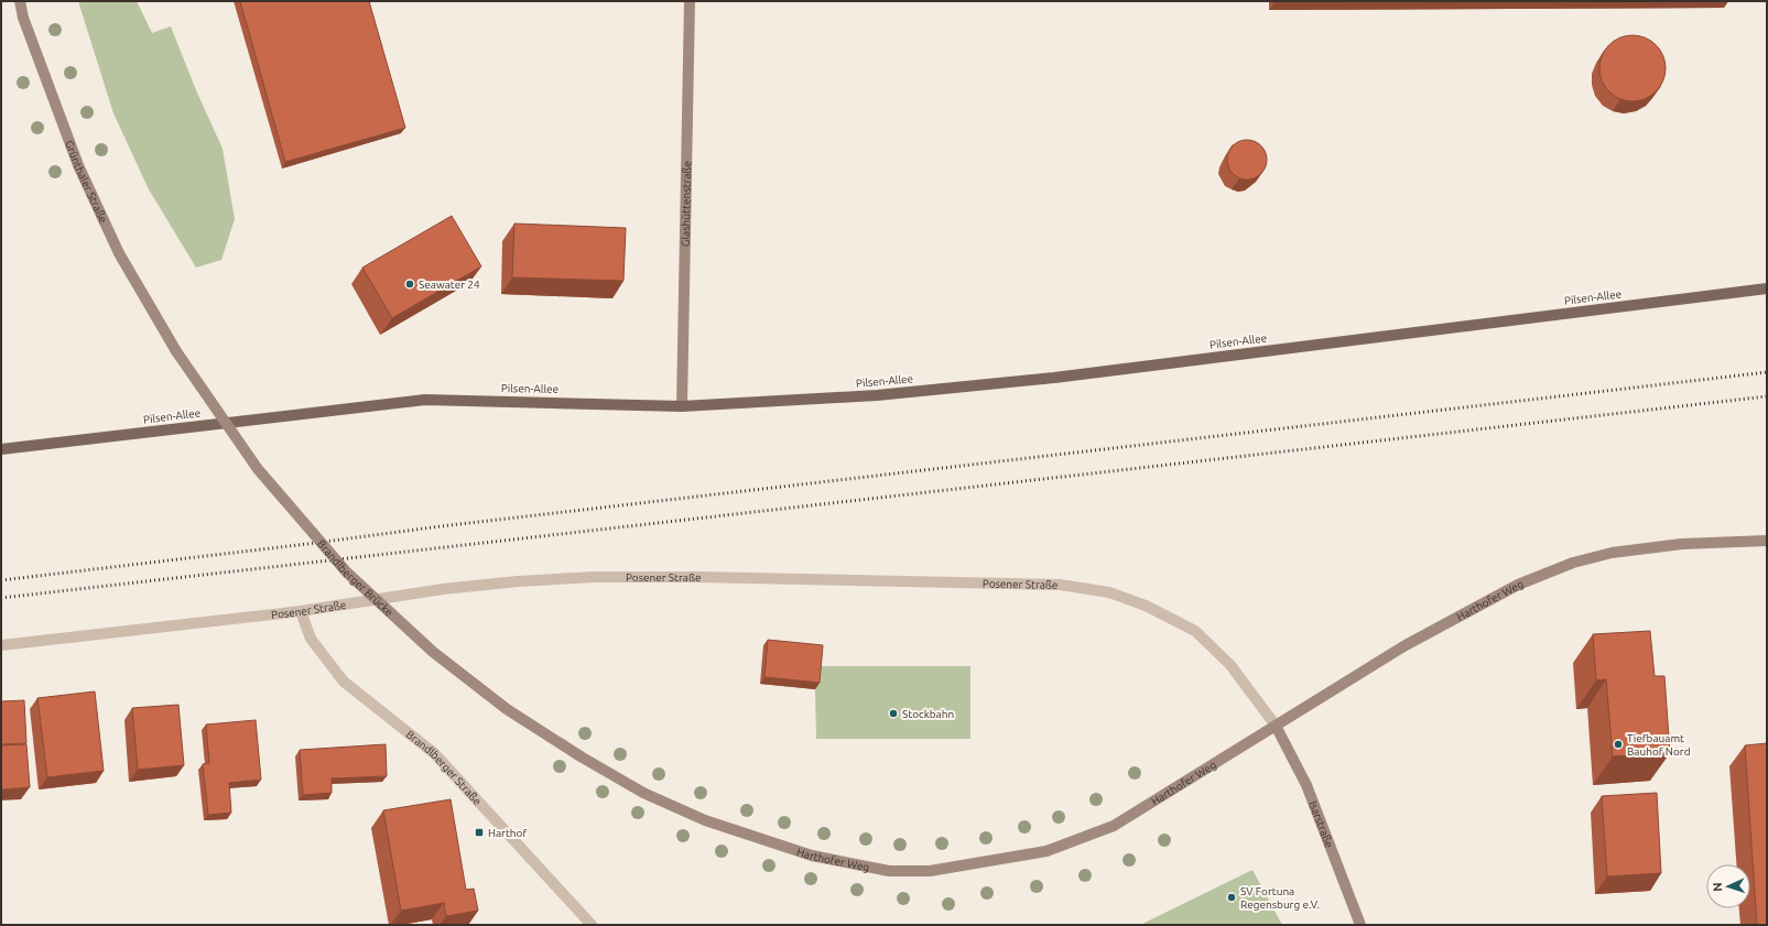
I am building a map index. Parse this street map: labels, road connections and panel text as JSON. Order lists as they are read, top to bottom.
{
  "streets": {
    "main road": ["Pilsen-Allee"],
    "street": [
      "Grünthaler Straße",
      "Glashüttenstraße",
      "Brandlberger Brücke",
      "Posener Straße",
      "Harthofer Weg",
      "Brandlberger Straße",
      "Isarstraße"
    ]
  },
  "crossings": [
    ["Grünthaler Straße", "Brandlberger Brücke"],
    ["Glashüttenstraße", "Pilsen-Allee"],
    ["Brandlberger Brücke", "Harthofer Weg"],
    ["Posener Straße", "Harthofer Weg"],
    ["Posener Straße", "Brandlberger Straße"],
    ["Posener Straße", "Isarstraße"],
    ["Harthofer Weg", "Isarstraße"]
  ],
  "places": {
    "other": [
      "Seawater 24",
      "Stockbahn",
      "Tiefbauamt Bauhof Nord",
      "SV Fortuna Regensburg e.V."
    ],
    "transit": ["Harthof"]
  },
  "north": "left"
}
